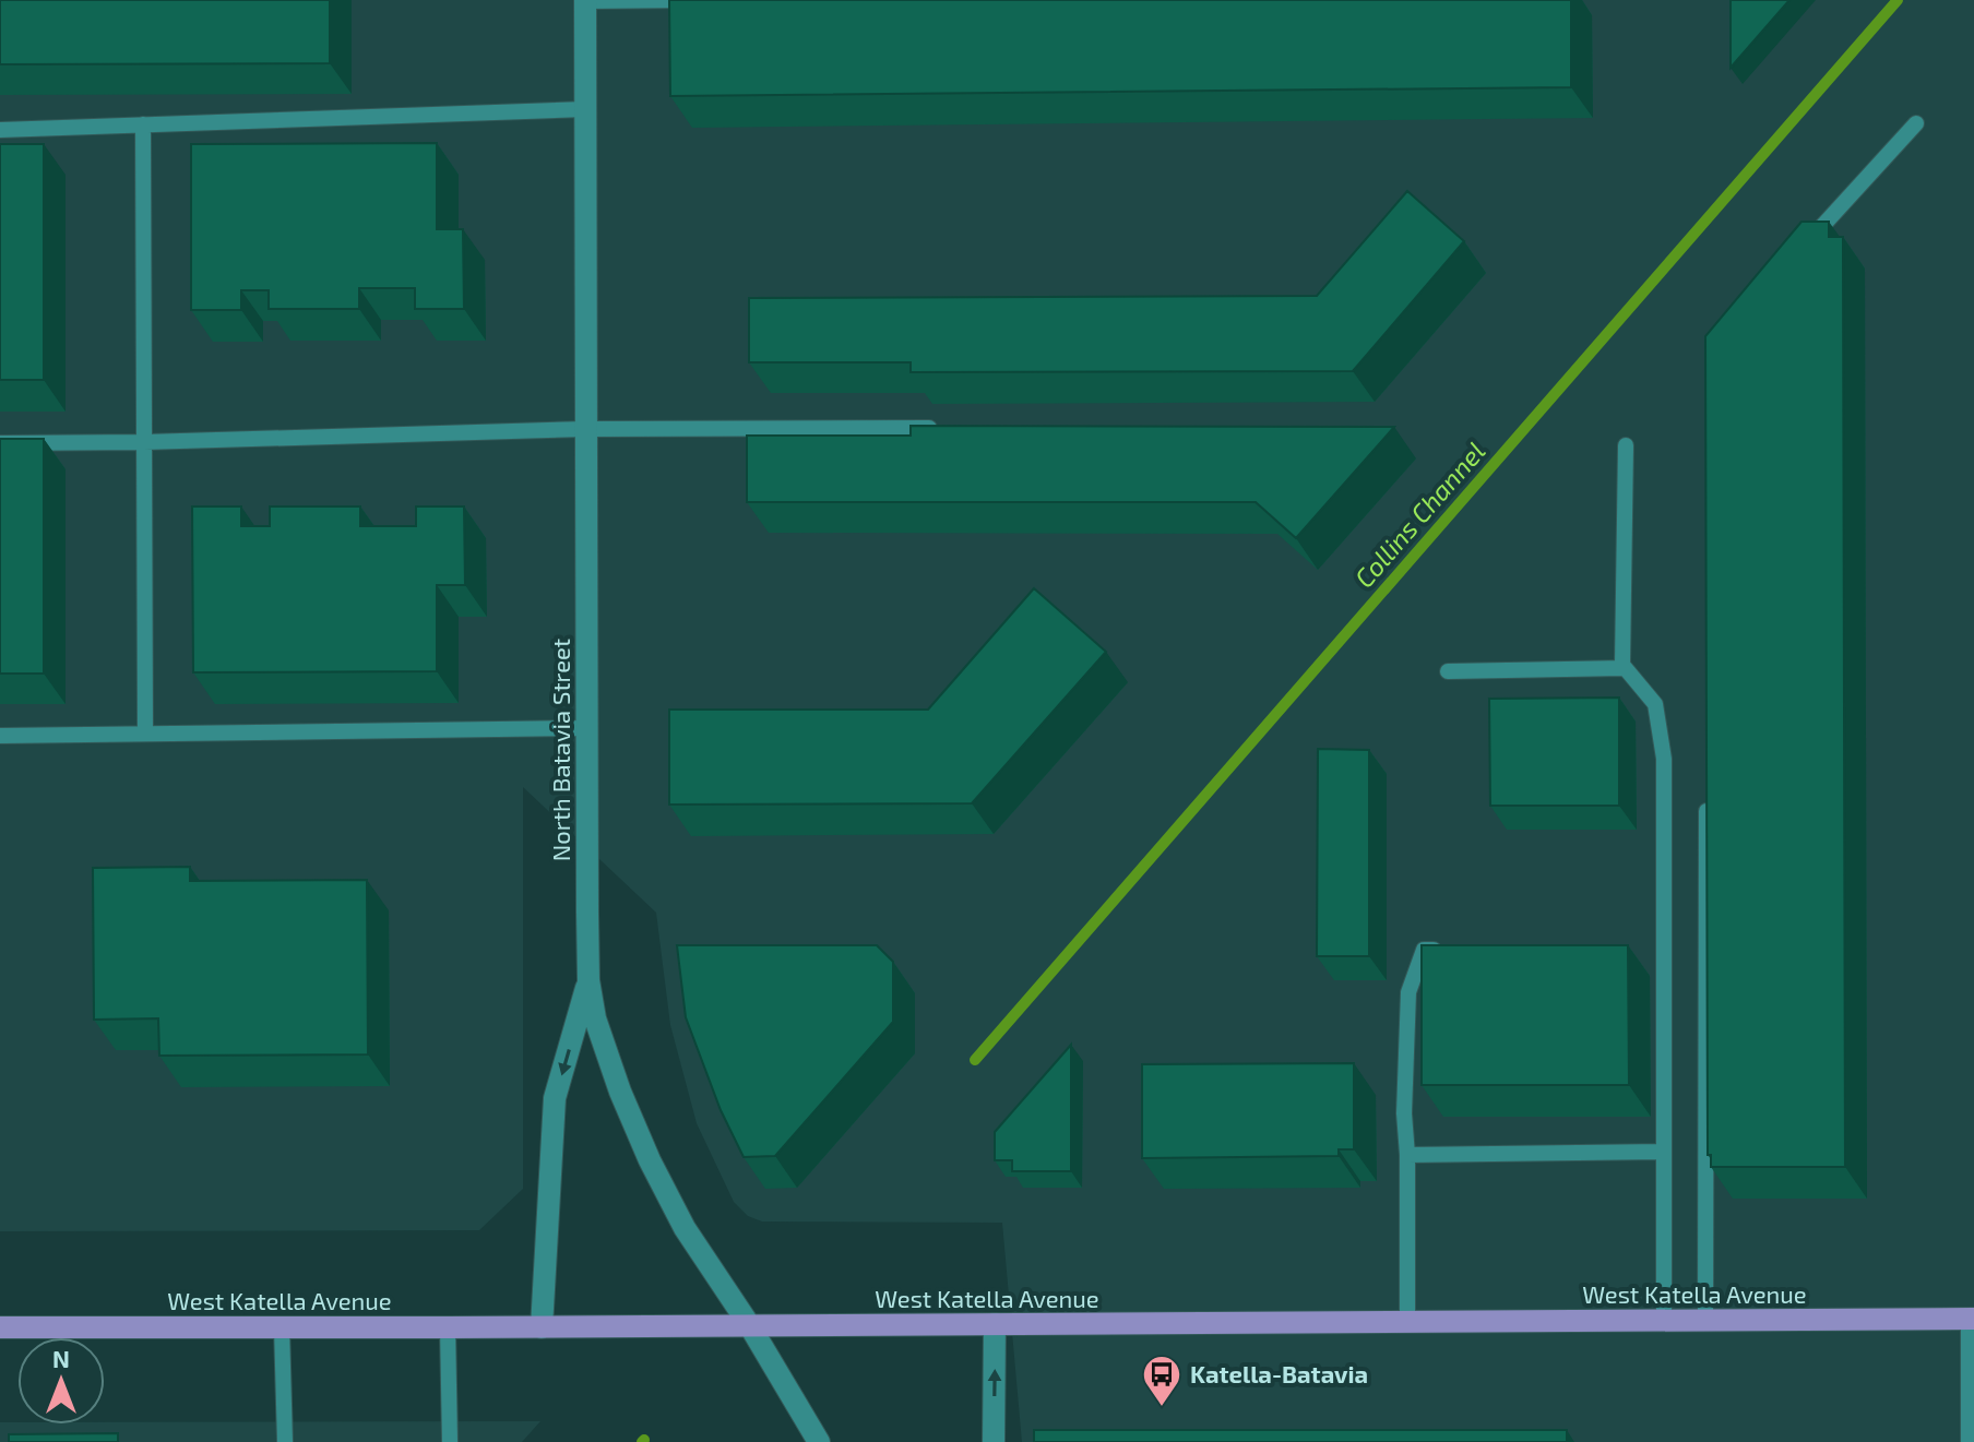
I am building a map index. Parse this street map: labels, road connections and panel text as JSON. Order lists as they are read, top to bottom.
{
  "streets": {
    "main road": ["West Katella Avenue"],
    "street": ["North Batavia Street"]
  },
  "crossings": [
    ["North Batavia Street", "West Katella Avenue"]
  ],
  "water": ["Collins Channel"],
  "places": {
    "bus stop": ["Katella-Batavia"]
  },
  "north": "top"
}
